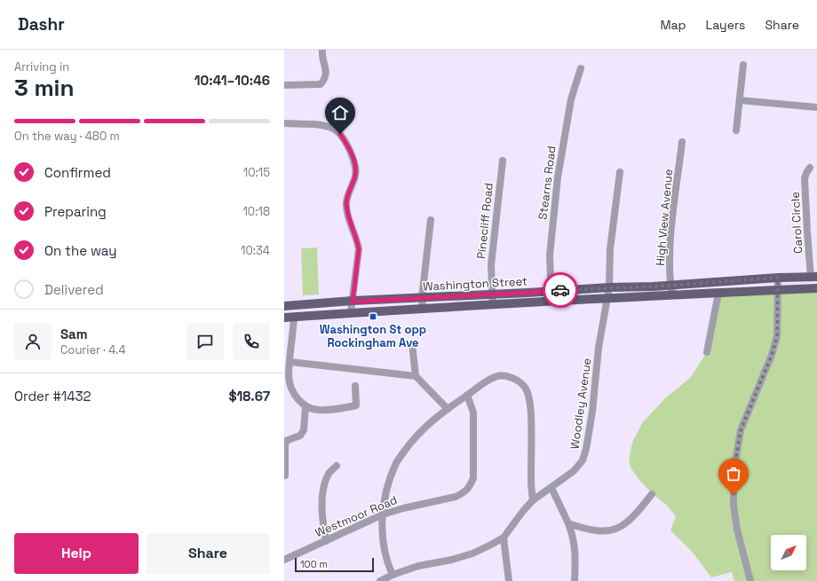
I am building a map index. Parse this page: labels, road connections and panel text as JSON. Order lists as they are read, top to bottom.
{
  "streets": {
    "main road": ["Washington Street"],
    "street": [
      "Stearns Road",
      "High View Avenue",
      "Pinecliff Road",
      "Carol Circle",
      "Woodley Avenue",
      "Westmoor Road"
    ]
  },
  "crossings": [
    ["Stearns Road", "Washington Street"],
    ["High View Avenue", "Washington Street"],
    ["Pinecliff Road", "Washington Street"],
    ["Carol Circle", "Washington Street"],
    ["Washington Street", "Woodley Avenue"]
  ],
  "places": {
    "transit": ["Washington St opp Rockingham Ave"]
  },
  "scale_bar": "100 m",
  "north": "top right",
  "page": {
    "header": "Dashr",
    "nav": ["Map", "Layers", "Share"],
    "heading": ["3 min", "Arriving in", "10:41–10:46"],
    "panel": [
      "Sam",
      "Courier · 4.4",
      "Order #1432",
      "$18.67"
    ],
    "bar": "On the way · 480 m",
    "list": [
      ["Confirmed", "10:15"],
      ["Preparing", "10:18"],
      ["On the way", "10:34"],
      "Delivered"
    ],
    "buttons": ["Help", "Share"],
    "scale": "100 m"
  }
}
